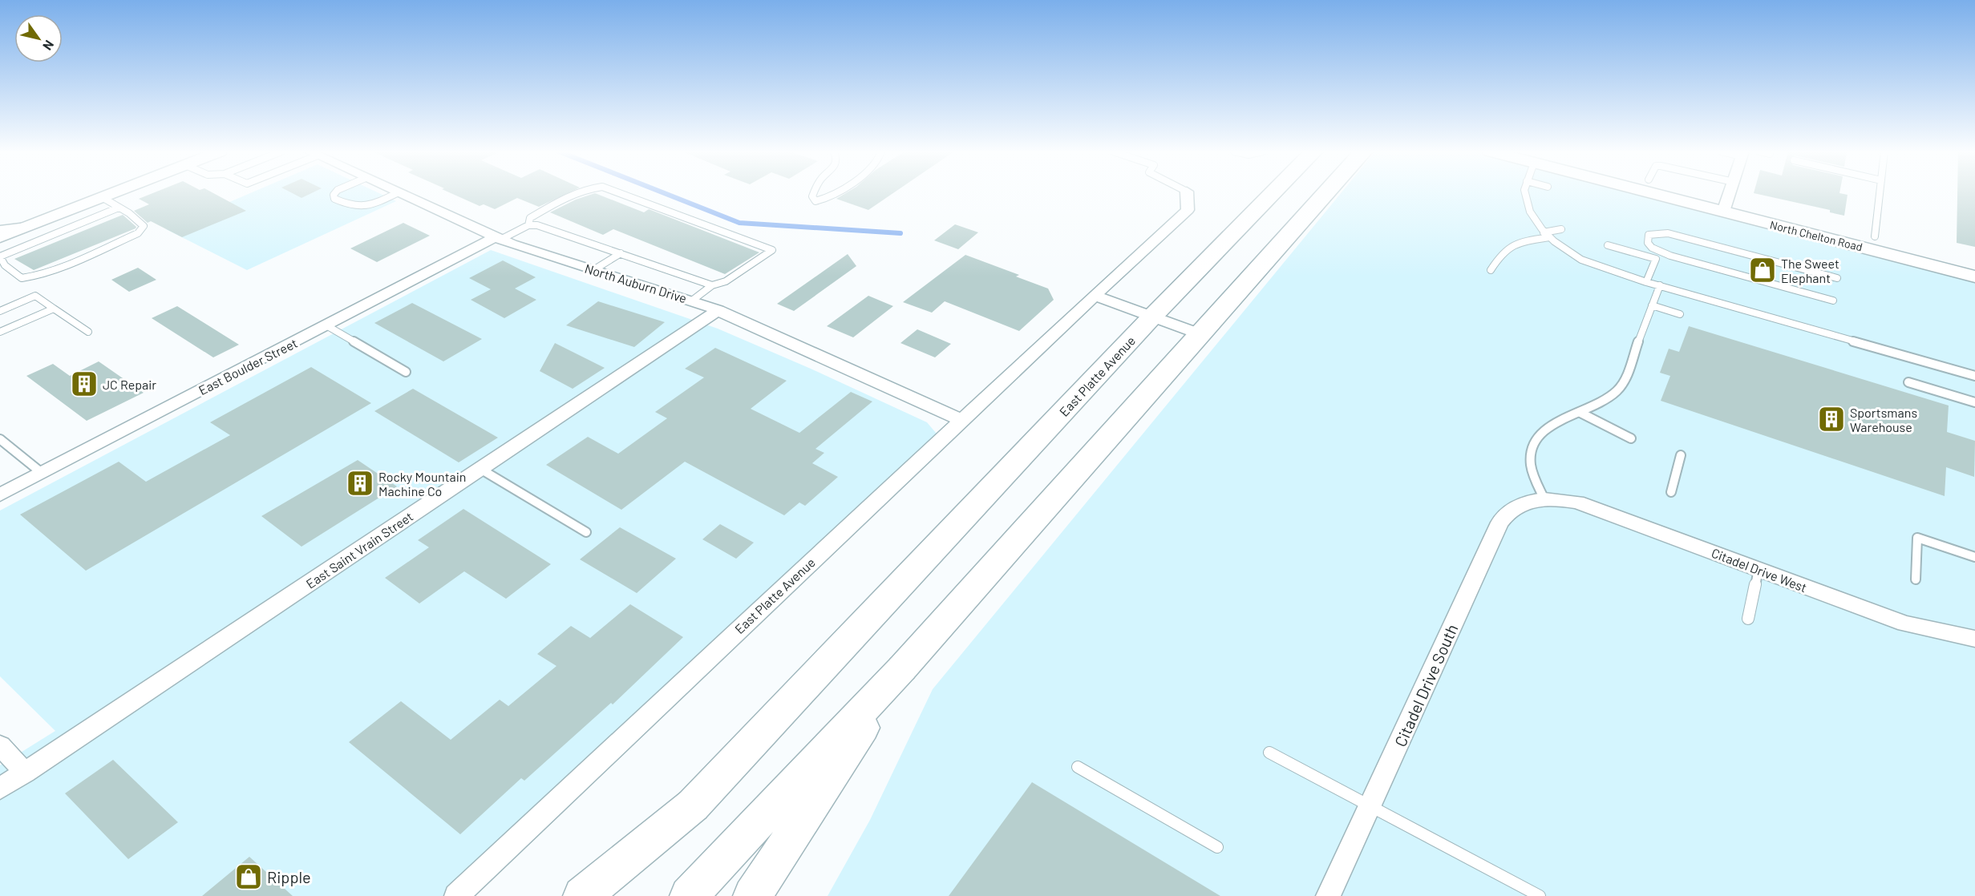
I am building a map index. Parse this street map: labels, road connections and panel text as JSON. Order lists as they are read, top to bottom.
{
  "streets": {
    "main road": ["North Chelton Road", "East Platte Avenue"],
    "street": [
      "North Auburn Drive",
      "East Boulder Street",
      "East Saint Vrain Street",
      "Citadel Drive West",
      "Citadel Drive South"
    ]
  },
  "crossings": [
    ["North Auburn Drive", "East Boulder Street"],
    ["North Auburn Drive", "East Platte Avenue"],
    ["North Auburn Drive", "East Saint Vrain Street"],
    ["Citadel Drive West", "Citadel Drive South"]
  ],
  "places": {
    "shop": ["The Sweet Elephant", "Ripple"],
    "building": ["JC Repair", "Sportsmans Warehouse", "Rocky Mountain Machine Co"]
  },
  "north": "bottom right"
}
